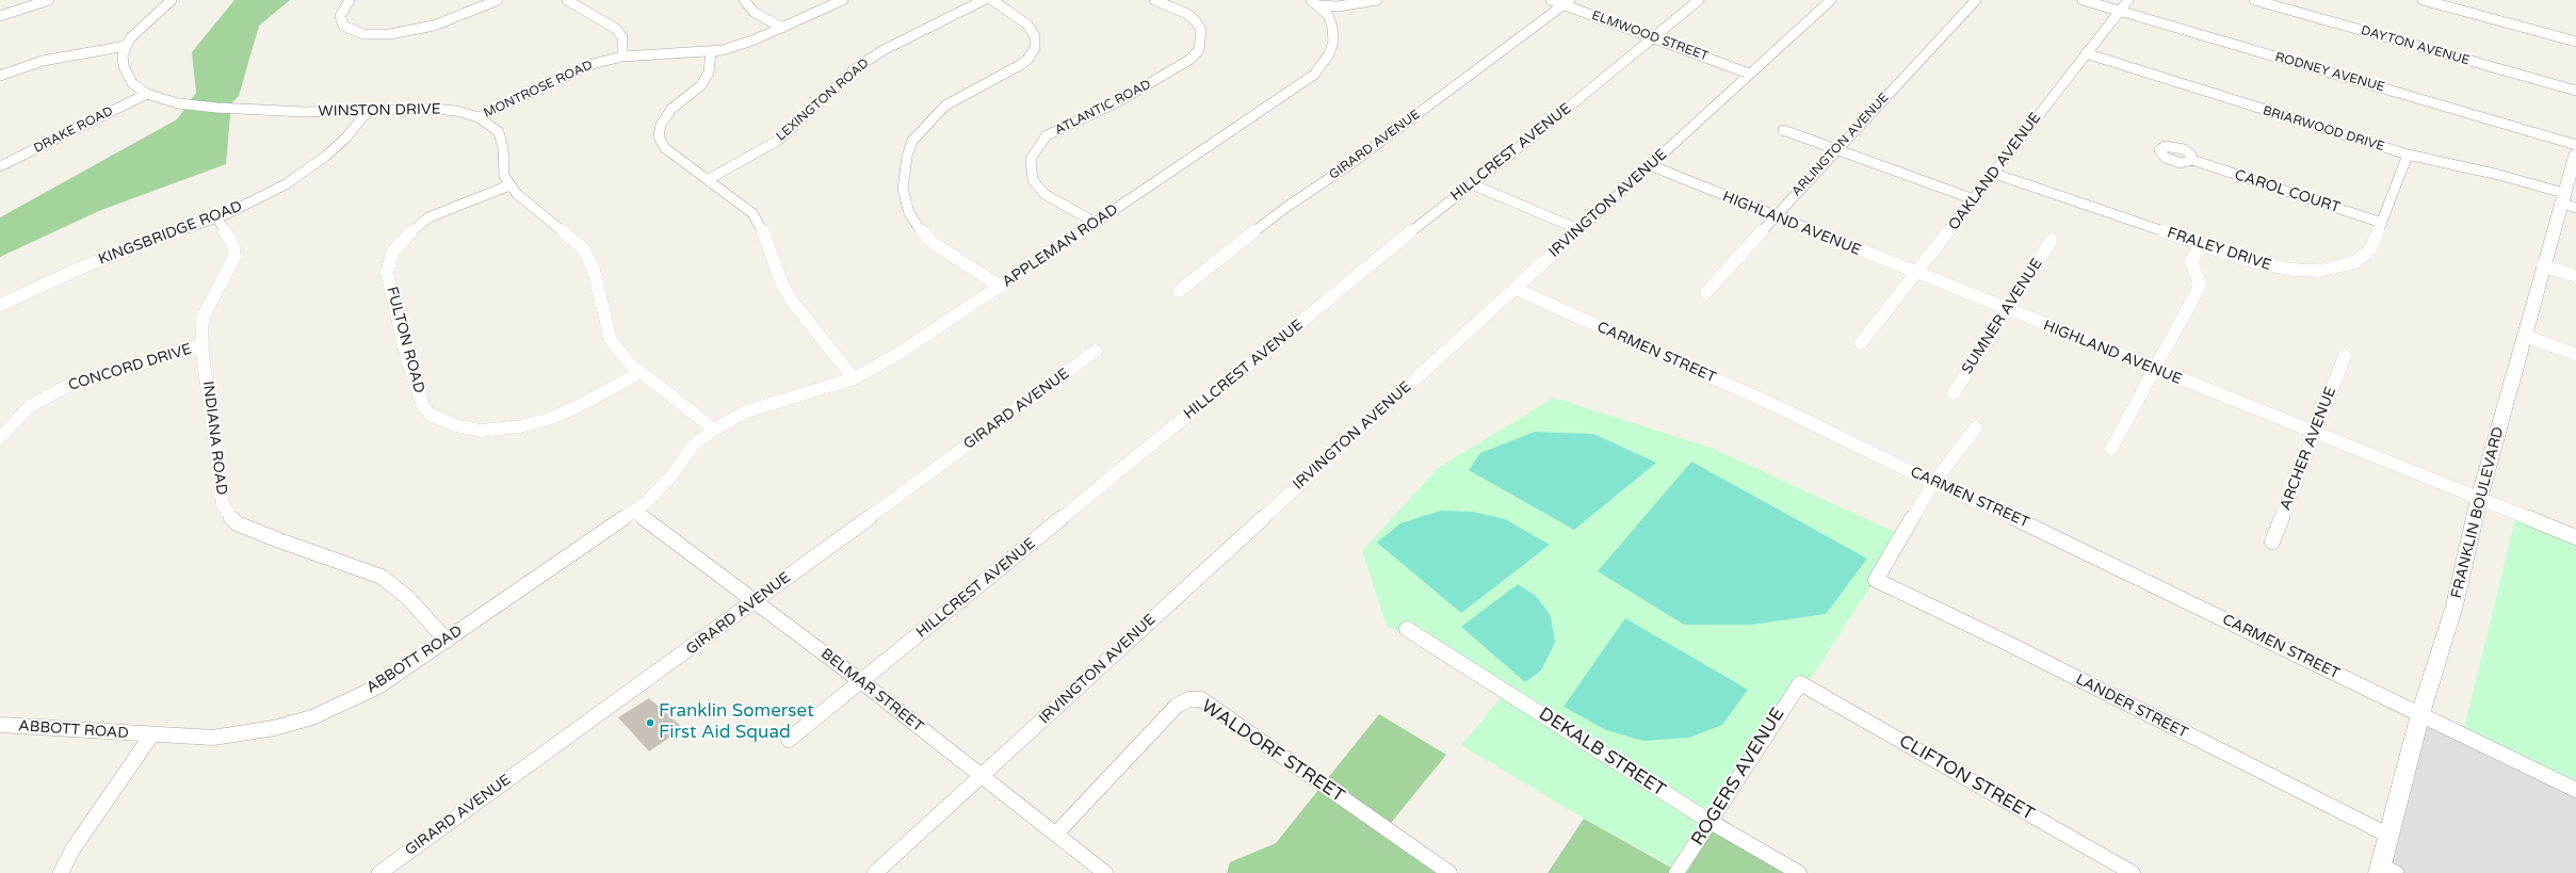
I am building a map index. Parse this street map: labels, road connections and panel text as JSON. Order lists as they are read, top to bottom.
{
  "streets": {
    "street": [
      "ELMWOOD STREET",
      "DAYTON AVENUE",
      "RODNEY AVENUE",
      "MONTROSE ROAD",
      "LEXINGTON ROAD",
      "ATLANTIC ROAD",
      "WINSTON DRIVE",
      "BRIARWOOD DRIVE",
      "DRAKE ROAD",
      "GIRARD AVENUE",
      "ARLINGTON AVENUE",
      "HILLCREST AVENUE",
      "OAKLAND AVENUE",
      "CAROL COURT",
      "IRVINGTON AVENUE",
      "HIGHLAND AVENUE",
      "KINGSBRIDGE ROAD",
      "APPLEMAN ROAD",
      "FRALEY DRIVE",
      "SUMNER AVENUE",
      "FULTON ROAD",
      "CARMEN STREET",
      "CONCORD DRIVE",
      "INDIANA ROAD",
      "ARCHER AVENUE",
      "FRANKLIN BOULEVARD",
      "ABBOTT ROAD",
      "BELMAR STREET",
      "LANDER STREET",
      "WALDORF STREET",
      "DEKALB STREET",
      "ROGERS AVENUE",
      "CLIFTON STREET"
    ]
  },
  "crossings": [
    ["ELMWOOD STREET", "GIRARD AVENUE"],
    ["ELMWOOD STREET", "HILLCREST AVENUE"],
    ["ELMWOOD STREET", "IRVINGTON AVENUE"],
    ["RODNEY AVENUE", "OAKLAND AVENUE"],
    ["MONTROSE ROAD", "WINSTON DRIVE"],
    ["ATLANTIC ROAD", "APPLEMAN ROAD"],
    ["WINSTON DRIVE", "DRAKE ROAD"],
    ["WINSTON DRIVE", "KINGSBRIDGE ROAD"],
    ["WINSTON DRIVE", "APPLEMAN ROAD"],
    ["WINSTON DRIVE", "FULTON ROAD"],
    ["WINSTON DRIVE", "ABBOTT ROAD"],
    ["BRIARWOOD DRIVE", "OAKLAND AVENUE"],
    ["BRIARWOOD DRIVE", "FRALEY DRIVE"],
    ["BRIARWOOD DRIVE", "FRANKLIN BOULEVARD"],
    ["GIRARD AVENUE", "BELMAR STREET"],
    ["ARLINGTON AVENUE", "HIGHLAND AVENUE"],
    ["HILLCREST AVENUE", "BELMAR STREET"],
    ["OAKLAND AVENUE", "HIGHLAND AVENUE"],
    ["OAKLAND AVENUE", "FRALEY DRIVE"],
    ["CAROL COURT", "FRALEY DRIVE"],
    ["IRVINGTON AVENUE", "HIGHLAND AVENUE"],
    ["IRVINGTON AVENUE", "CARMEN STREET"],
    ["IRVINGTON AVENUE", "BELMAR STREET"],
    ["HIGHLAND AVENUE", "SUMNER AVENUE"],
    ["HIGHLAND AVENUE", "ARCHER AVENUE"],
    ["HIGHLAND AVENUE", "FRANKLIN BOULEVARD"],
    ["KINGSBRIDGE ROAD", "INDIANA ROAD"],
    ["APPLEMAN ROAD", "ABBOTT ROAD"],
    ["CARMEN STREET", "FRANKLIN BOULEVARD"],
    ["CARMEN STREET", "LANDER STREET"],
    ["CONCORD DRIVE", "INDIANA ROAD"],
    ["INDIANA ROAD", "ABBOTT ROAD"],
    ["FRANKLIN BOULEVARD", "LANDER STREET"],
    ["ABBOTT ROAD", "BELMAR STREET"],
    ["BELMAR STREET", "WALDORF STREET"],
    ["DEKALB STREET", "ROGERS AVENUE"],
    ["ROGERS AVENUE", "CLIFTON STREET"]
  ],
  "places": ["Franklin Somerset First Aid Squad"]
}
